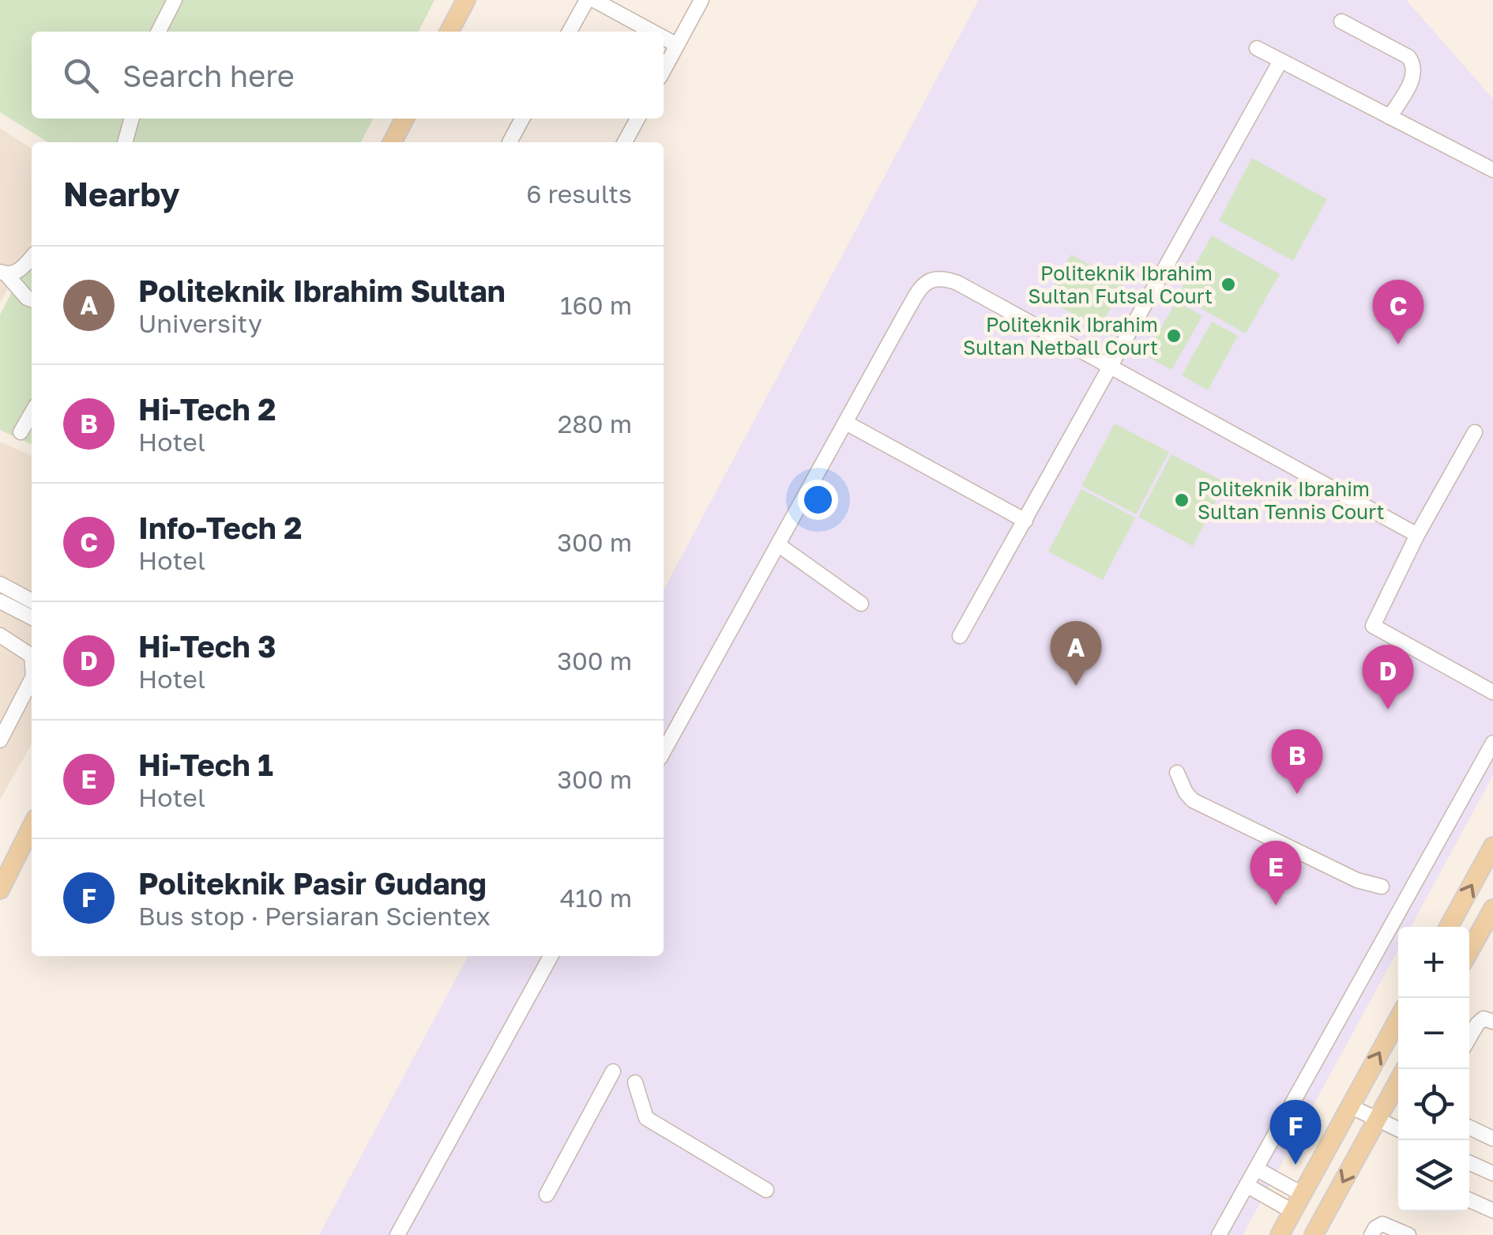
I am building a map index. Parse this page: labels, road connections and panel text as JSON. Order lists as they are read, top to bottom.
{
  "places": ["Politeknik Ibrahim Sultan Futsal Court", "Politeknik Ibrahim Sultan Netball Court", "Politeknik Ibrahim Sultan Tennis Court"],
  "page": {
    "search": "Search here",
    "heading": ["Nearby", "6 results"],
    "list": [
      {
        "mark": "A",
        "name": "Politeknik Ibrahim Sultan",
        "note": "University",
        "value": "160 m"
      },
      {
        "mark": "B",
        "name": "Hi-Tech 2",
        "note": "Hotel",
        "value": "280 m"
      },
      {
        "mark": "C",
        "name": "Info-Tech 2",
        "note": "Hotel",
        "value": "300 m"
      },
      {
        "mark": "D",
        "name": "Hi-Tech 3",
        "note": "Hotel",
        "value": "300 m"
      },
      {
        "mark": "E",
        "name": "Hi-Tech 1",
        "note": "Hotel",
        "value": "300 m"
      },
      {
        "mark": "F",
        "name": "Politeknik Pasir Gudang",
        "note": "Bus stop · Persiaran Scientex",
        "value": "410 m"
      }
    ],
    "pins": [
      "C",
      "A",
      "D",
      "B",
      "E",
      "F"
    ],
    "map_buttons": ["+", "−"]
  }
}
